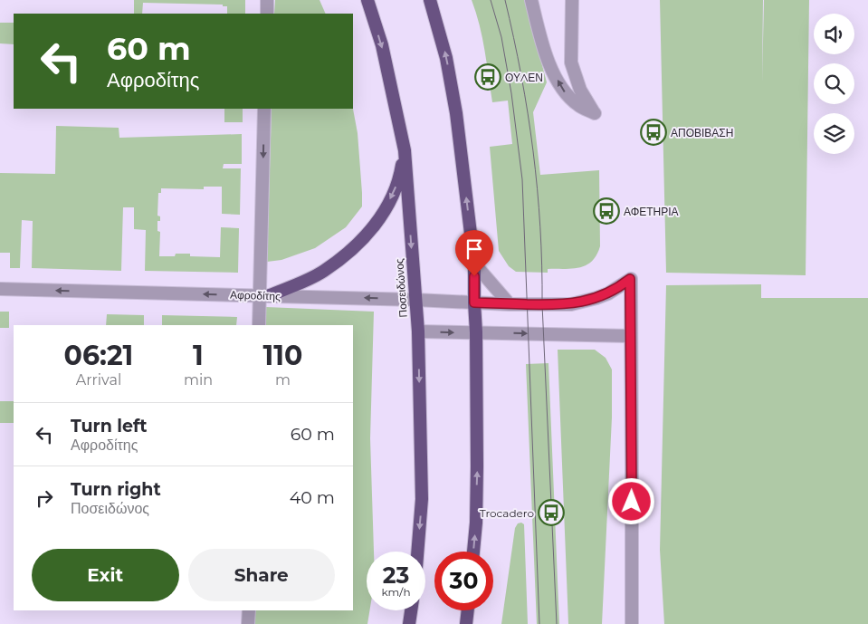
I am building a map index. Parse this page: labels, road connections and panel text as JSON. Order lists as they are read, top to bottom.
{
  "streets": {
    "highway": ["Ποσειδώνος"],
    "street": ["Αφροδίτης"]
  },
  "crossings": [
    ["Ποσειδώνος", "Αφροδίτης"]
  ],
  "one_way": ["Αφροδίτης"],
  "places": {
    "bus stop": [
      "ΟΥΛΕΝ",
      "ΑΠΟΒΙΒΑΣΗ",
      "ΑΦΕΤΗΡΙΑ",
      "Trocadero"
    ]
  },
  "page": {
    "turn": ["60 m", "Αφροδίτης"],
    "eta": [
      "06:21",
      "Arrival",
      "1",
      "min",
      "110",
      "m"
    ],
    "list": [
      {
        "name": "Turn left",
        "note": "Αφροδίτης",
        "value": "60 m"
      },
      {
        "name": "Turn right",
        "note": "Ποσειδώνος",
        "value": "40 m"
      }
    ],
    "buttons": ["Exit", "Share"],
    "speed": "23 km/h",
    "limit": "30"
  }
}
